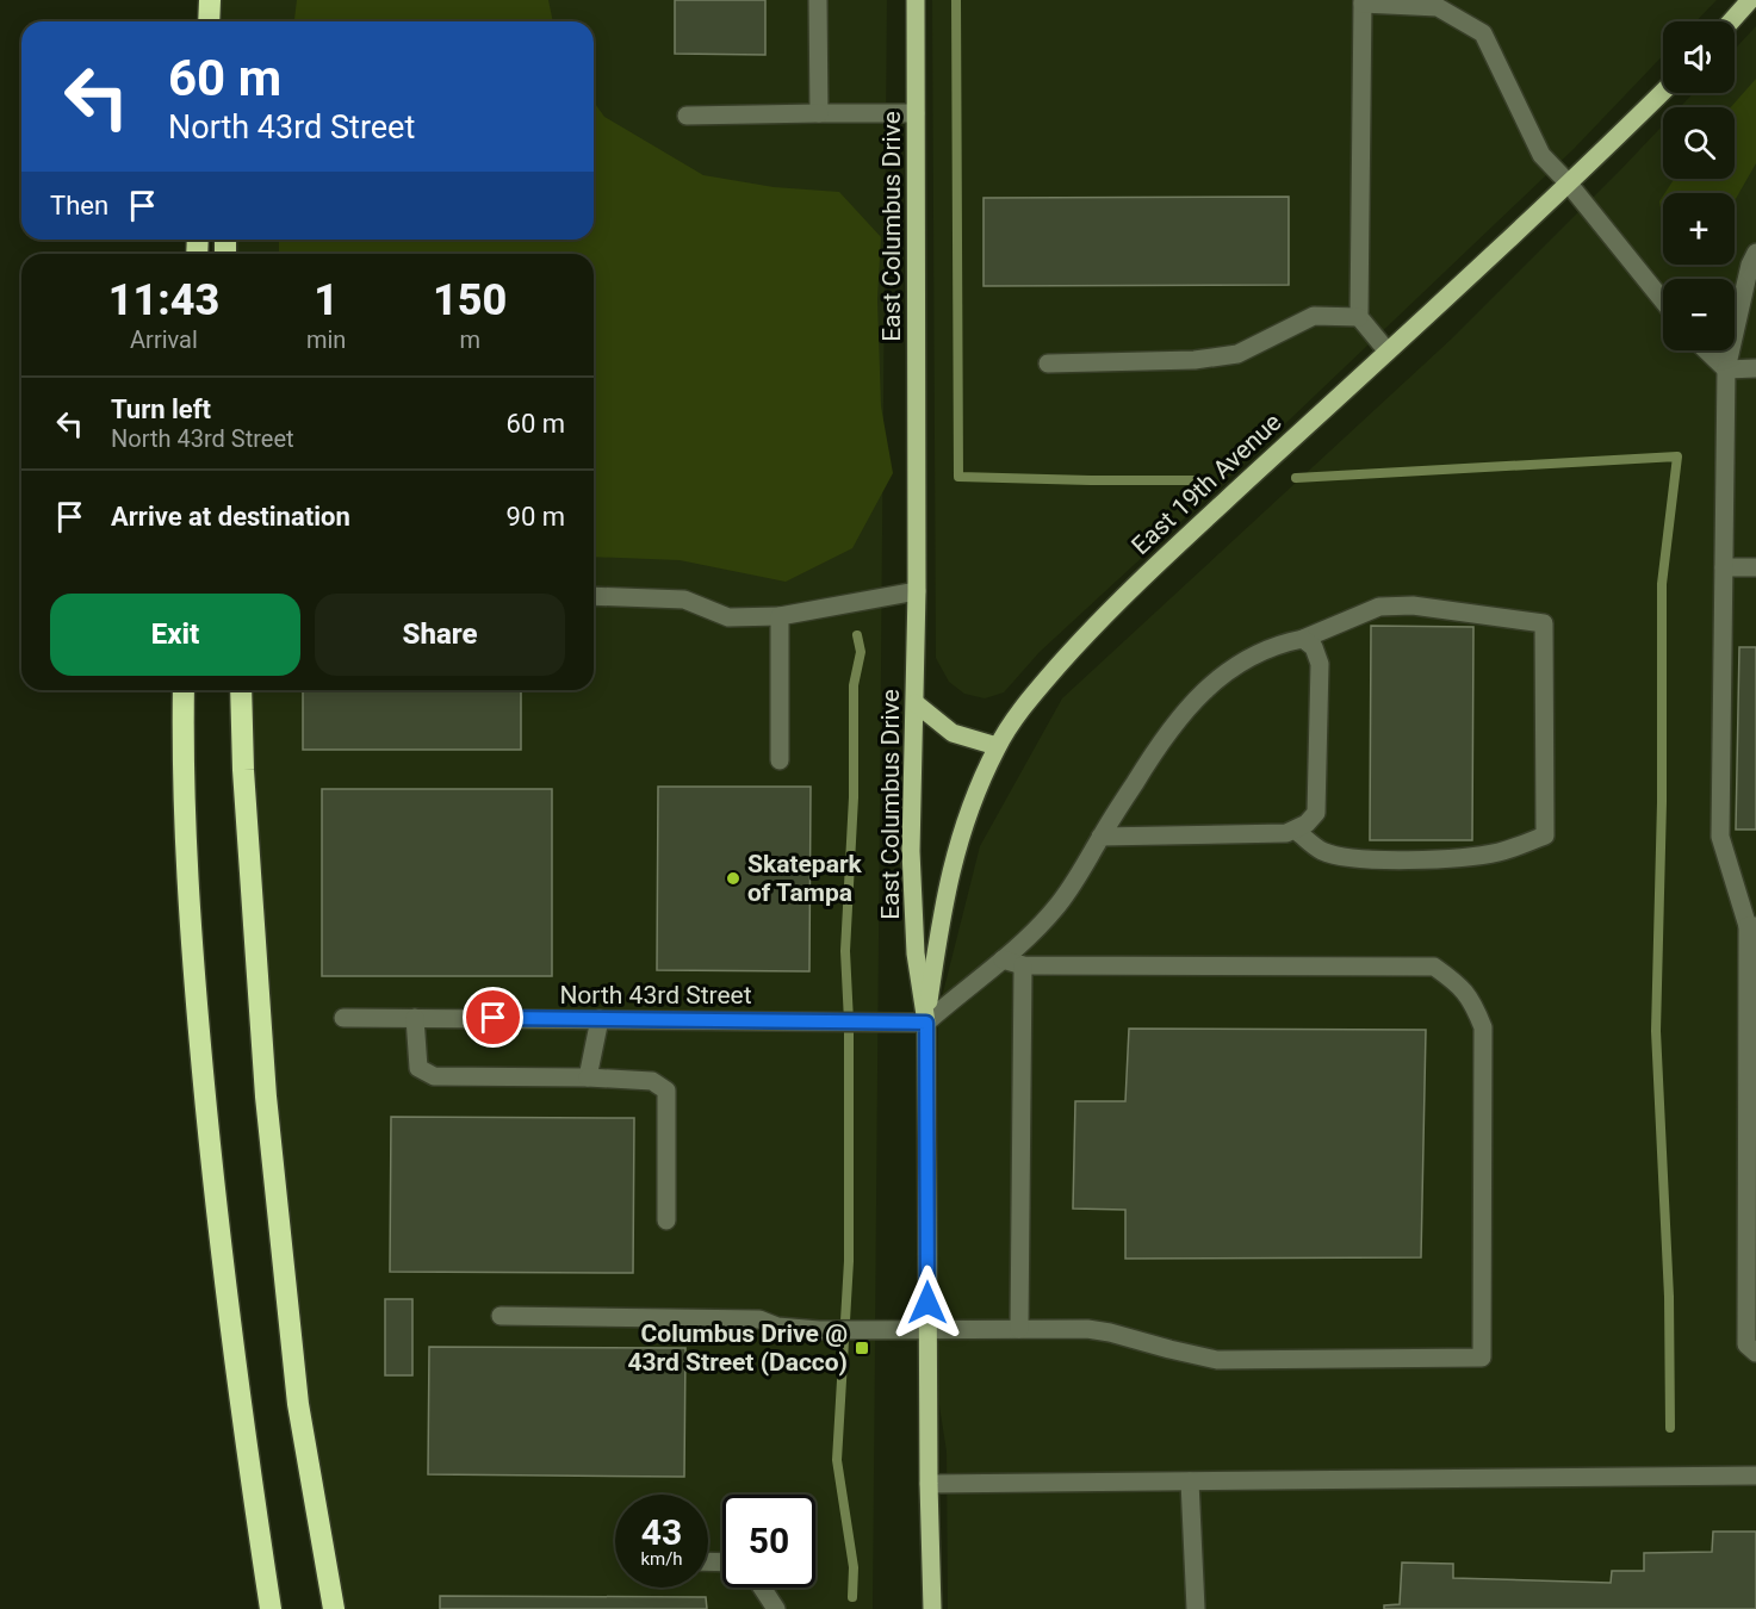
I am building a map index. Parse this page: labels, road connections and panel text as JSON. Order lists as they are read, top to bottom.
{
  "streets": {
    "main road": ["East Columbus Drive", "East 19th Avenue"],
    "street": ["North 43rd Street"]
  },
  "crossings": [
    ["East Columbus Drive", "East 19th Avenue"],
    ["East Columbus Drive", "North 43rd Street"],
    ["East 19th Avenue", "North 43rd Street"]
  ],
  "places": {
    "other": ["Skatepark of Tampa"],
    "transit": ["Columbus Drive @ 43rd Street (Dacco)"]
  },
  "page": {
    "map_buttons": ["+", "−"],
    "turn": ["60 m", "North 43rd Street"],
    "then": "Then",
    "eta": [
      "11:43",
      "Arrival",
      "1",
      "min",
      "150",
      "m"
    ],
    "list": [
      {
        "name": "Turn left",
        "note": "North 43rd Street",
        "value": "60 m"
      },
      {
        "name": "Arrive at destination",
        "value": "90 m"
      }
    ],
    "buttons": ["Exit", "Share"],
    "speed": "43 km/h",
    "limit": "50"
  }
}
